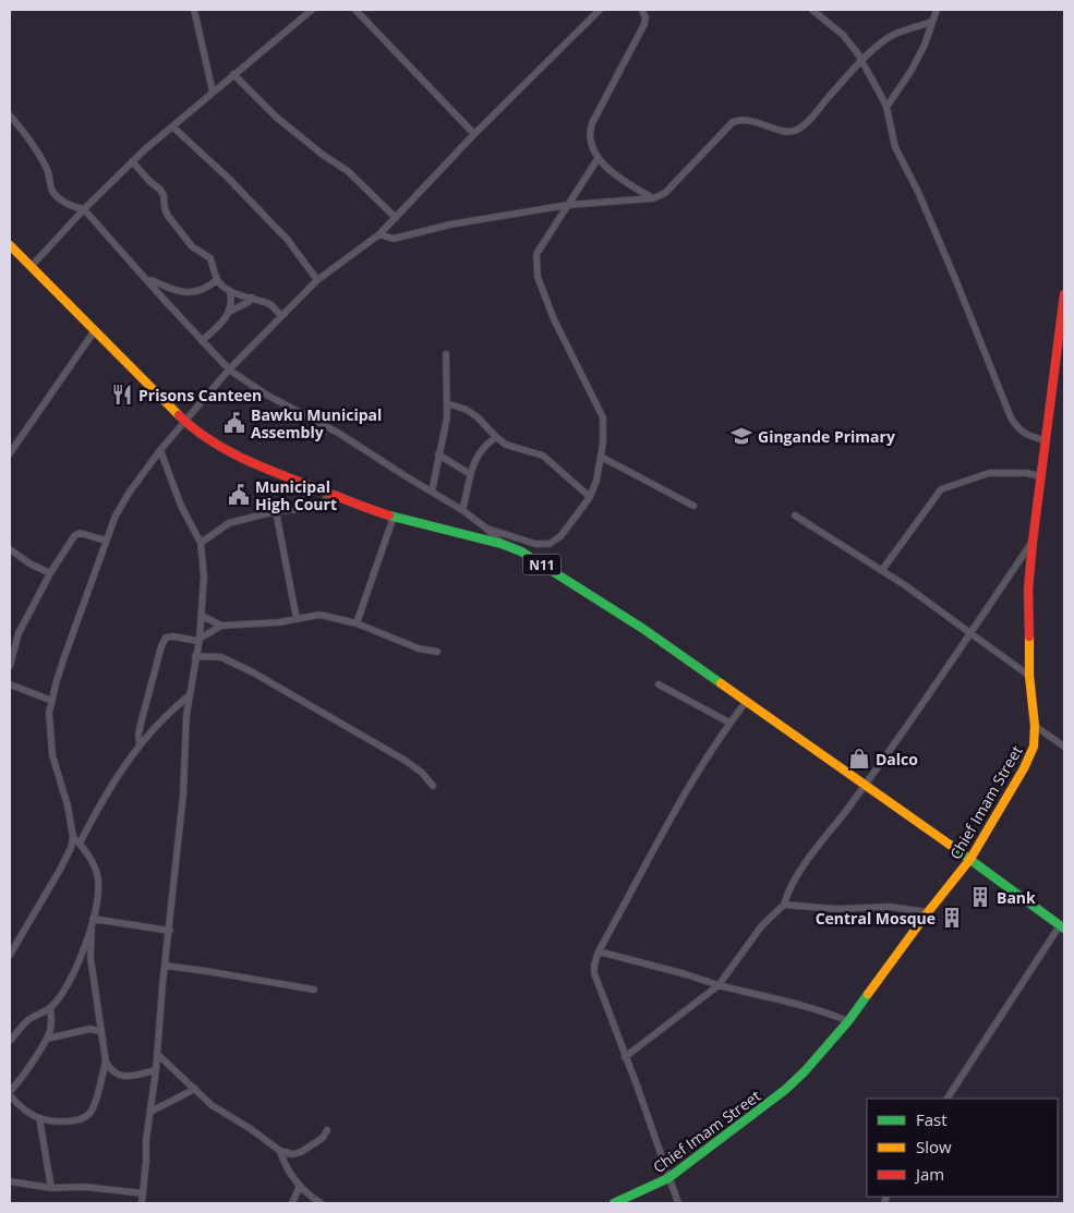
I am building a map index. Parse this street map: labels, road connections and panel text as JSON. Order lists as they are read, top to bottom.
{
  "streets": {
    "main road": ["N11", "Chief Imam Street"]
  },
  "crossings": [
    ["N11", "Chief Imam Street"]
  ],
  "places": {
    "restaurant": ["Prisons Canteen"],
    "public building": ["Bawku Municipal Assembly", "Municipal High Court"],
    "school or university": ["Gingande Primary"],
    "shop": ["Dalco"],
    "building": ["Bank", "Central Mosque"]
  },
  "legend": ["Fast", "Slow", "Jam"]
}
